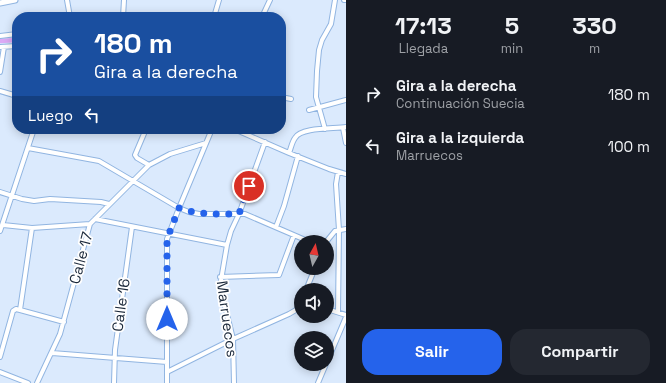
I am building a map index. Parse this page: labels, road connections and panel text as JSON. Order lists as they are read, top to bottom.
{
  "streets": {
    "street": ["Calle 17", "Calle 16", "Marruecos"]
  },
  "north": "top",
  "page": {
    "eta": [
      "17:13",
      "Llegada",
      "5",
      "min",
      "330",
      "m"
    ],
    "turn": ["180 m", "Gira a la derecha"],
    "list": [
      {
        "name": "Gira a la derecha",
        "note": "Continuación Suecia",
        "value": "180 m"
      },
      {
        "name": "Gira a la izquierda",
        "note": "Marruecos",
        "value": "100 m"
      }
    ],
    "then": "Luego",
    "buttons": ["Salir", "Compartir"]
  }
}
